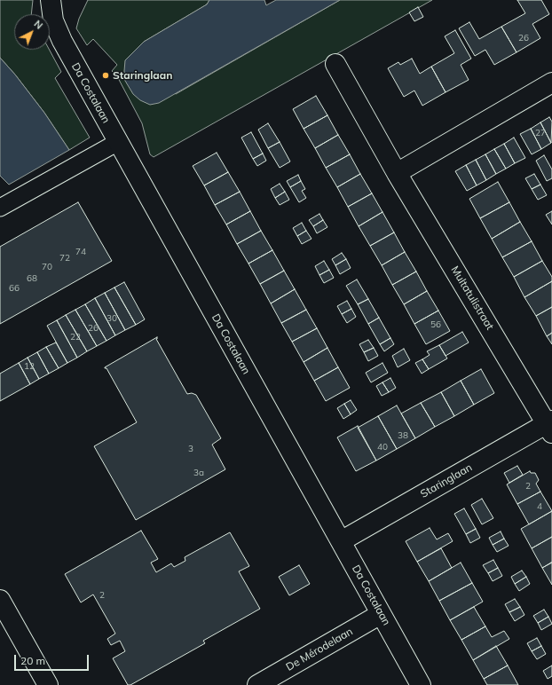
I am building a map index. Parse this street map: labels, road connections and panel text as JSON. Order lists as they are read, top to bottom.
{
  "streets": {
    "street": [
      "Da Costalaan",
      "Multatulistraat",
      "Staringlaan",
      "De Mérodelaan"
    ]
  },
  "crossings": [
    ["Da Costalaan", "Staringlaan"],
    ["Da Costalaan", "De Mérodelaan"],
    ["Multatulistraat", "Staringlaan"]
  ],
  "places": ["Staringlaan"],
  "house_numbers": [
    "26",
    "27",
    "74",
    "72",
    "70",
    "68",
    "66",
    "30",
    "56",
    "26",
    "22",
    "12",
    "38",
    "40",
    "3",
    "3a",
    "2",
    "4",
    "2"
  ],
  "scale_bar": "20 m",
  "north": "top right"
}
